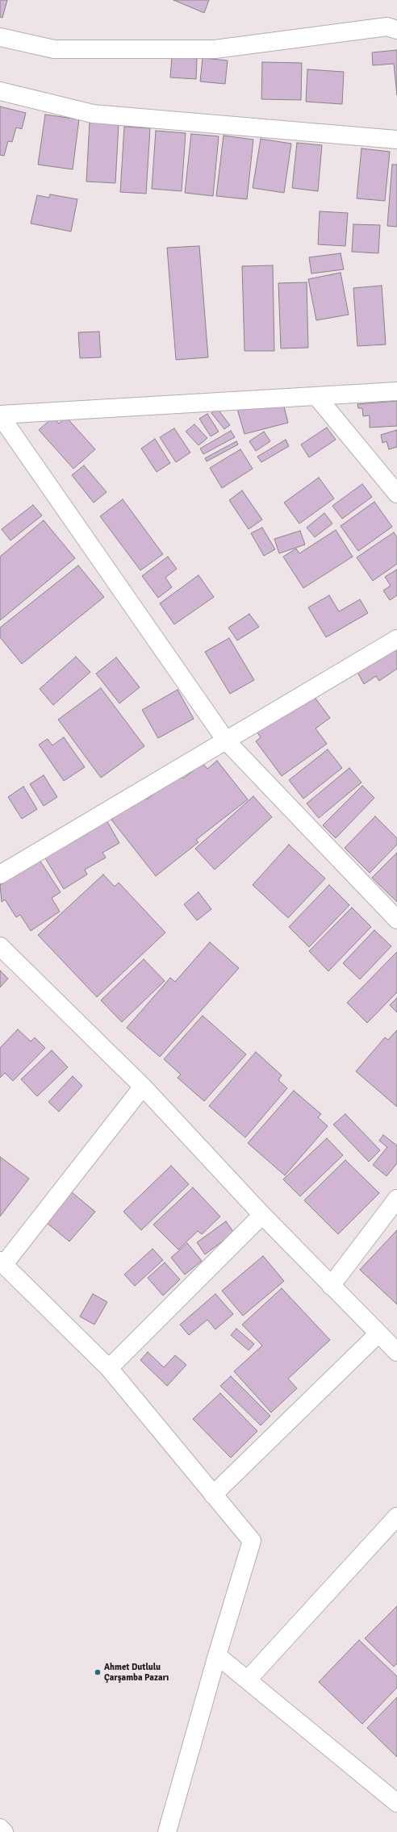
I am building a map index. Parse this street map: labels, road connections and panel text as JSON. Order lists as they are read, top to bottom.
{
  "places": ["Ahmet Dutlulu Çarşamba Pazarı"]
}
